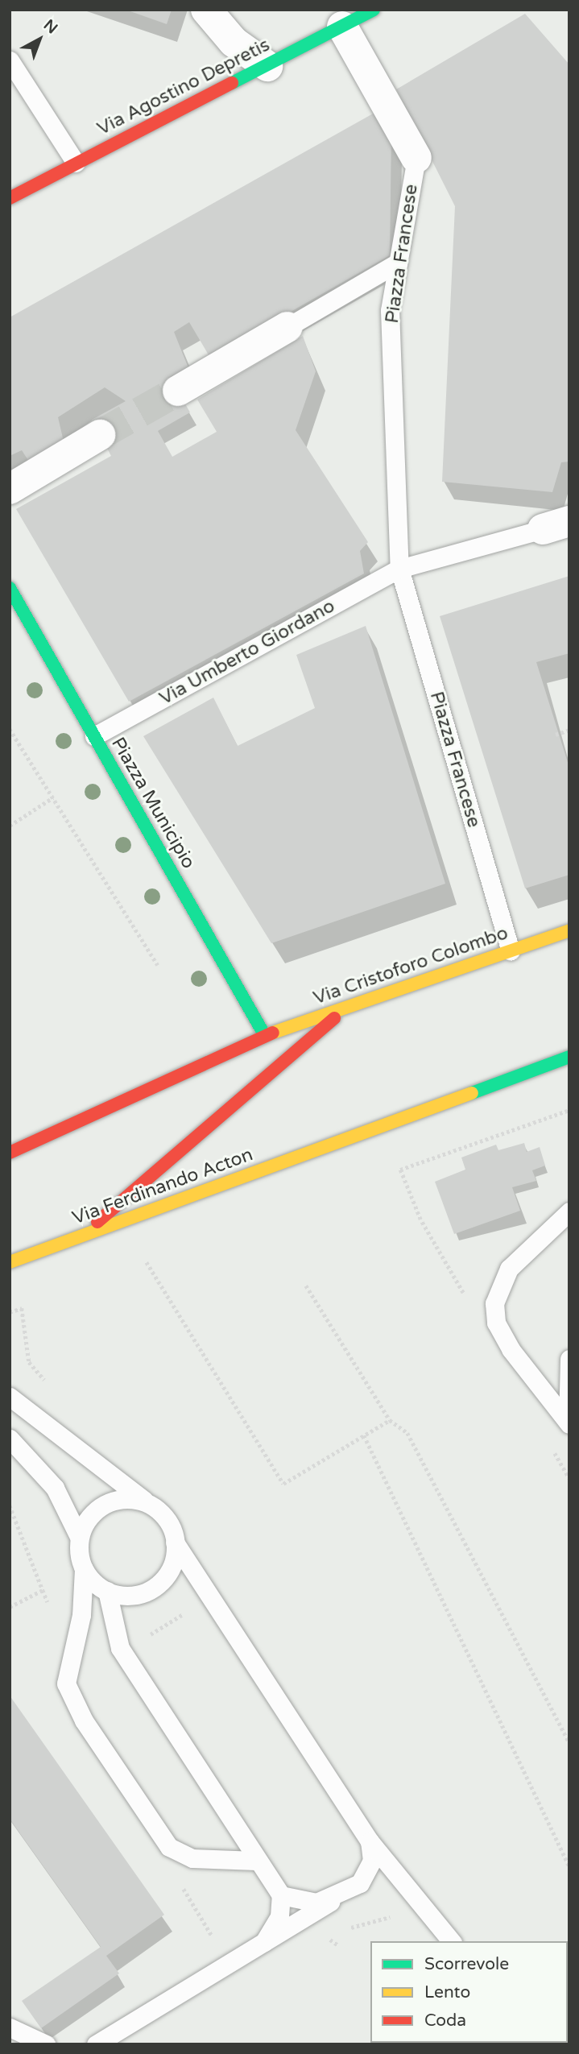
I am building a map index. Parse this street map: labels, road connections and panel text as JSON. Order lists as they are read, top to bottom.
{
  "streets": {
    "main road": [
      "Via Agostino Depretis",
      "Piazza Municipio",
      "Via Cristoforo Colombo",
      "Via Ferdinando Acton"
    ],
    "street": ["Piazza Francese"],
    "lane": ["Via Umberto Giordano"]
  },
  "crossings": [
    ["Via Agostino Depretis", "Piazza Francese"],
    ["Piazza Francese", "Via Umberto Giordano"],
    ["Piazza Francese", "Via Cristoforo Colombo"],
    ["Via Umberto Giordano", "Piazza Municipio"],
    ["Piazza Municipio", "Via Cristoforo Colombo"]
  ],
  "legend": ["Scorrevole", "Lento", "Coda"],
  "north": "top right"
}
